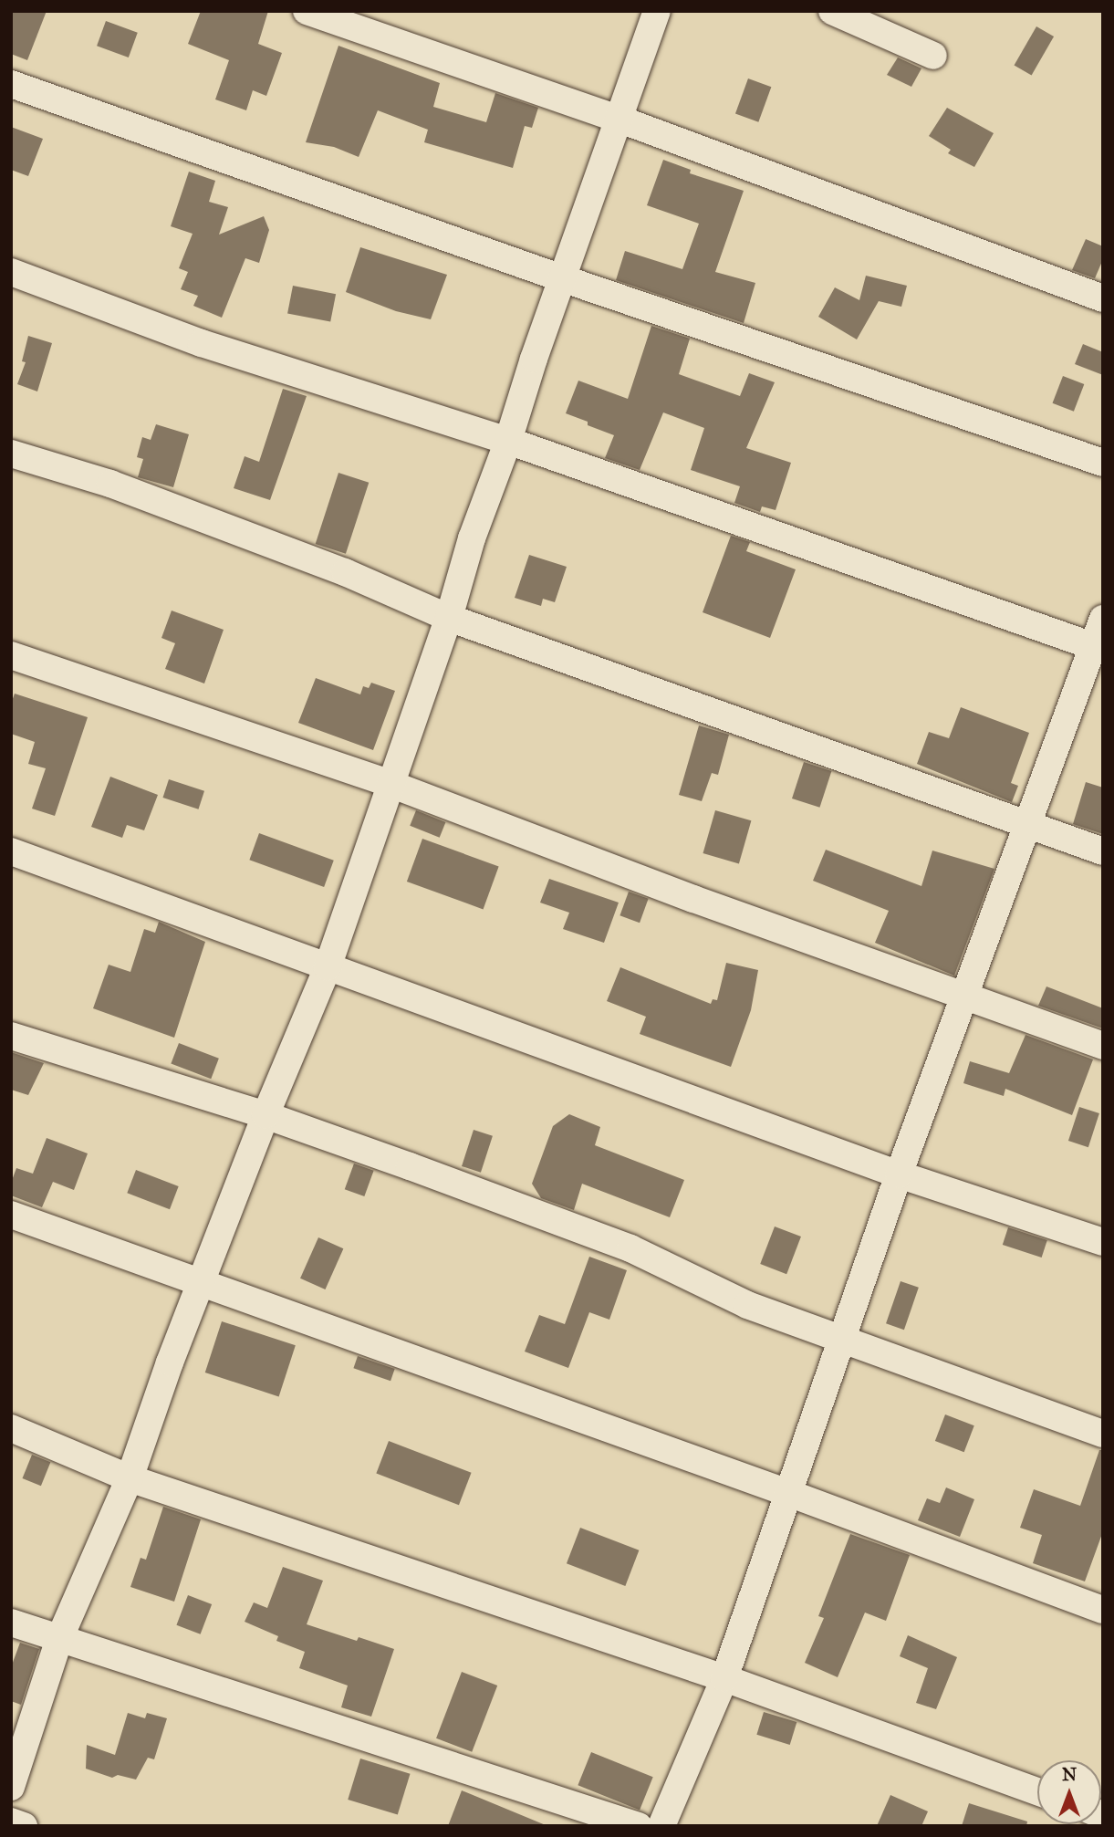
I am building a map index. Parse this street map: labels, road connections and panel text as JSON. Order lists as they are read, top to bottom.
{
  "north": "top"
}
